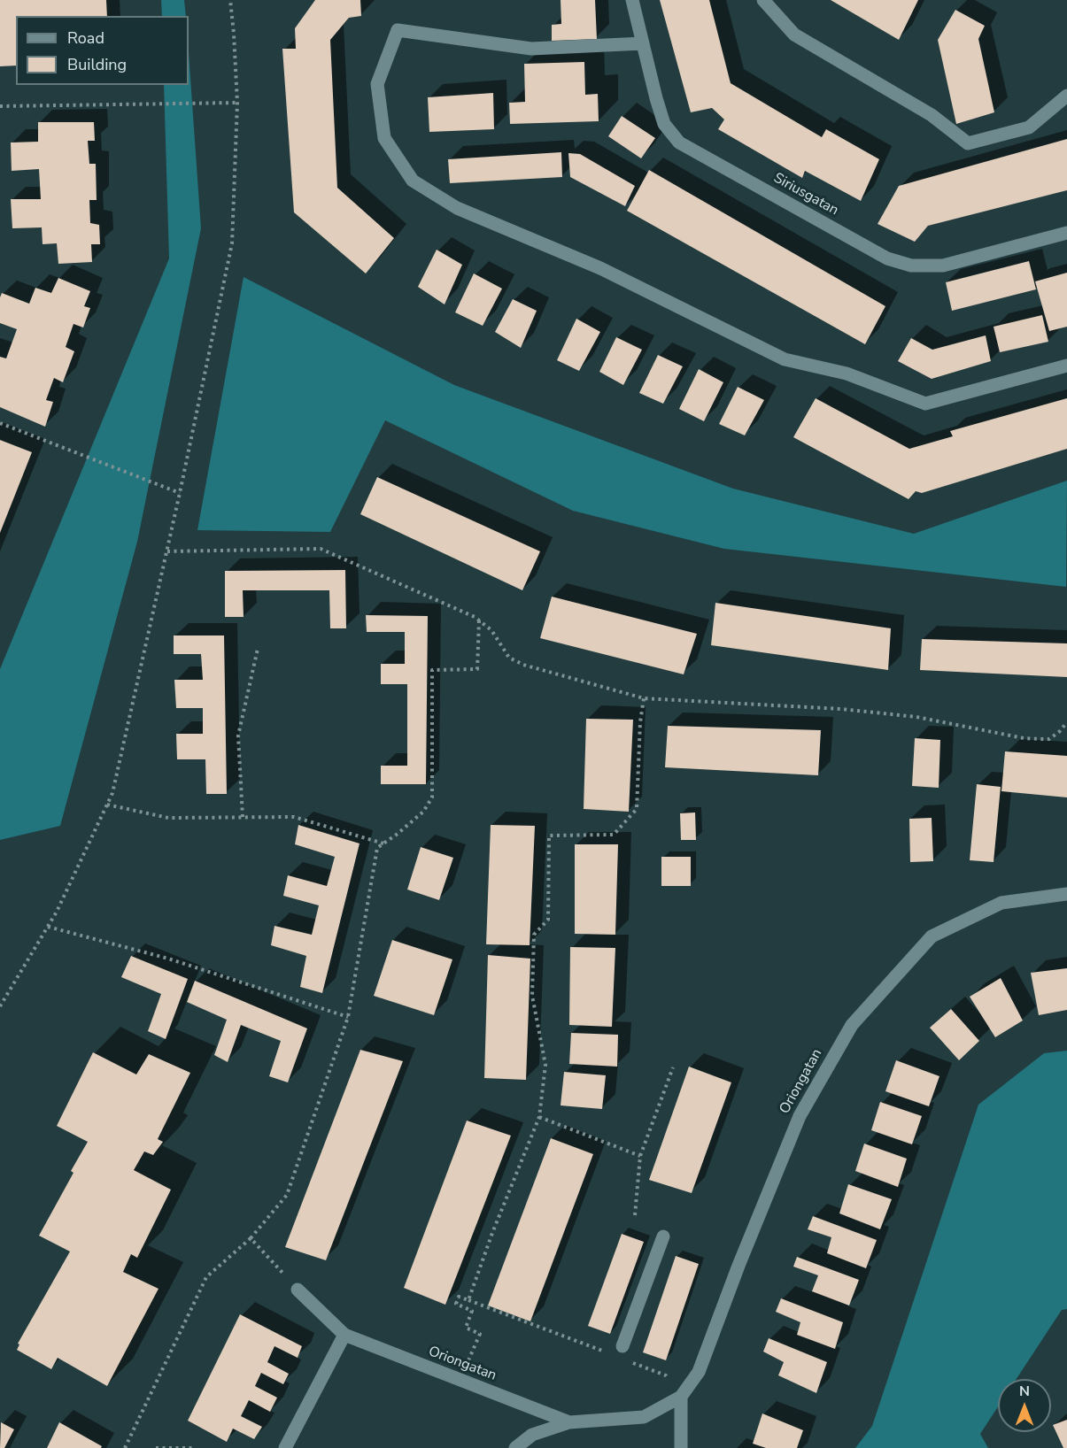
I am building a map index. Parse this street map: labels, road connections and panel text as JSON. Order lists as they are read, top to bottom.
{
  "streets": {
    "street": ["Siriusgatan", "Oriongatan"]
  },
  "legend": ["Road", "Building"],
  "north": "top"
}
